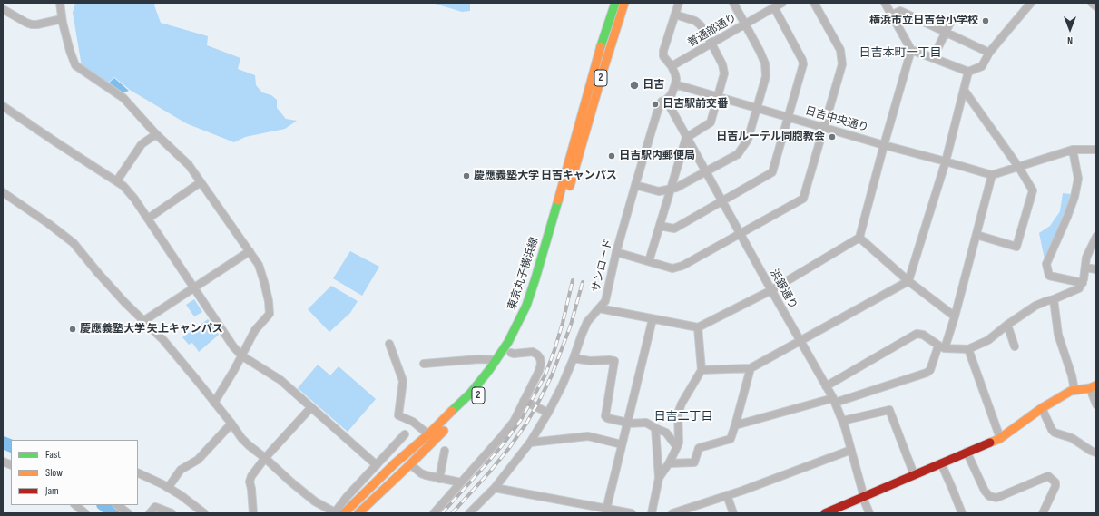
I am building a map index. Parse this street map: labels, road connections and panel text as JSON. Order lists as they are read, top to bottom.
{
  "streets": {
    "main road": ["2", "東京丸子横浜線"],
    "street": [
      "普通部通り",
      "日吉中央通り",
      "サンロード",
      "浜銀通り"
    ]
  },
  "crossings": [
    ["日吉中央通り", "サンロード"],
    ["サンロード", "浜銀通り"]
  ],
  "districts": ["日吉本町一丁目", "日吉二丁目"],
  "places": [
    "横浜市立日吉台小学校",
    "日吉",
    "日吉駅前交番",
    "日吉ルーテル同胞教会",
    "日吉駅内郵便局",
    "慶應義塾大学 日吉キャンパス",
    "慶應義塾大学 矢上キャンパス"
  ],
  "legend": ["Fast", "Slow", "Jam"],
  "north": "bottom"
}
